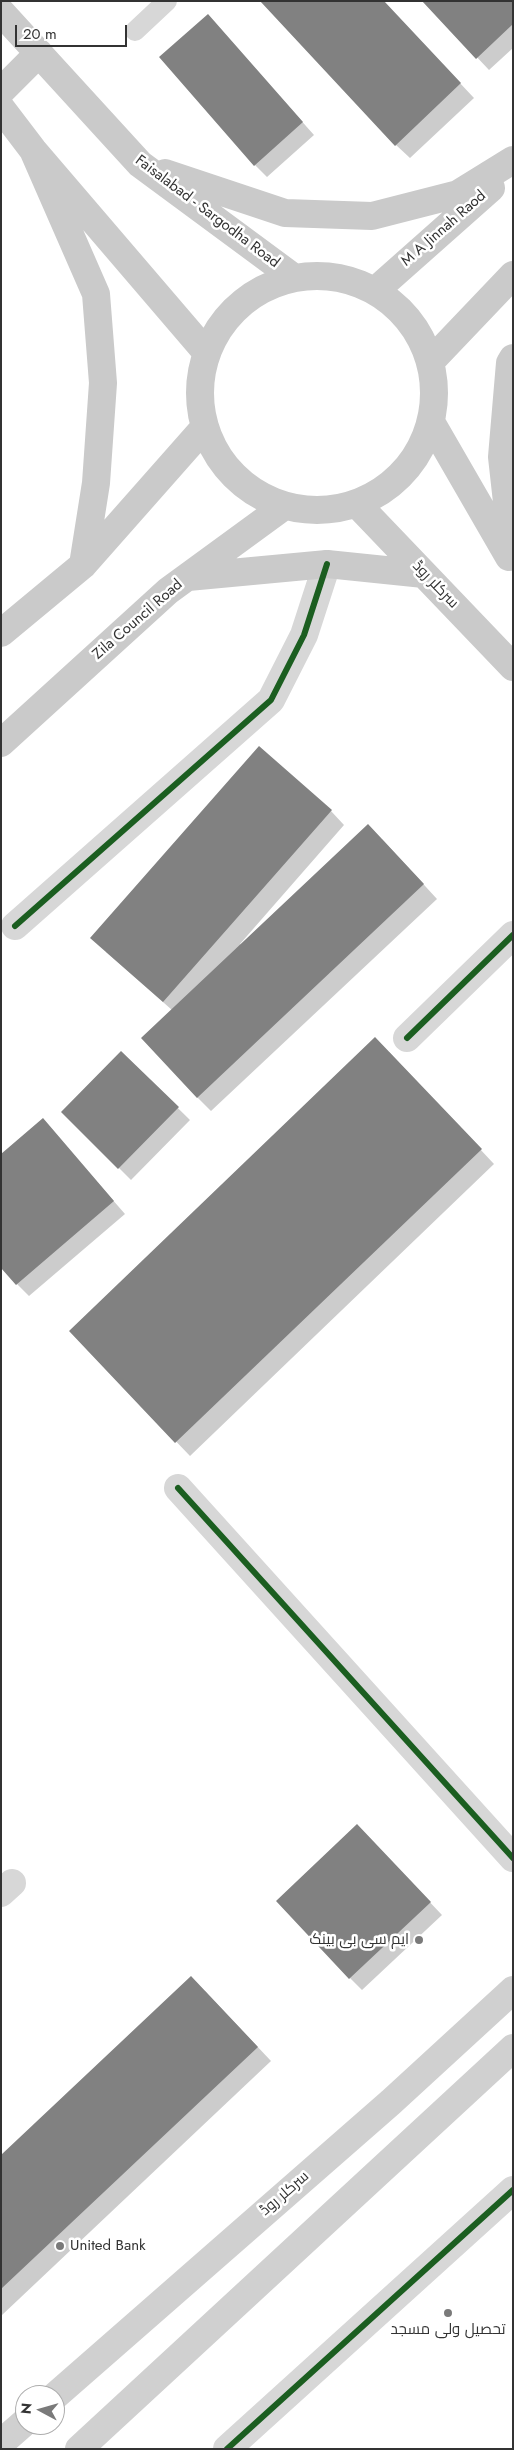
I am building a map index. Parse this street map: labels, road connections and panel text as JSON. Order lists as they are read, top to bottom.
{
  "streets": {
    "main road": [
      "Faisalabad - Sargodha Road",
      "M A Jinnah Raod",
      "سرکلر روڈ",
      "Zila Council Road"
    ]
  },
  "places": ["ایم سی بی بینک", "United Bank", "تحصیل ولی مسجد"],
  "scale_bar": "20 m",
  "north": "left"
}
